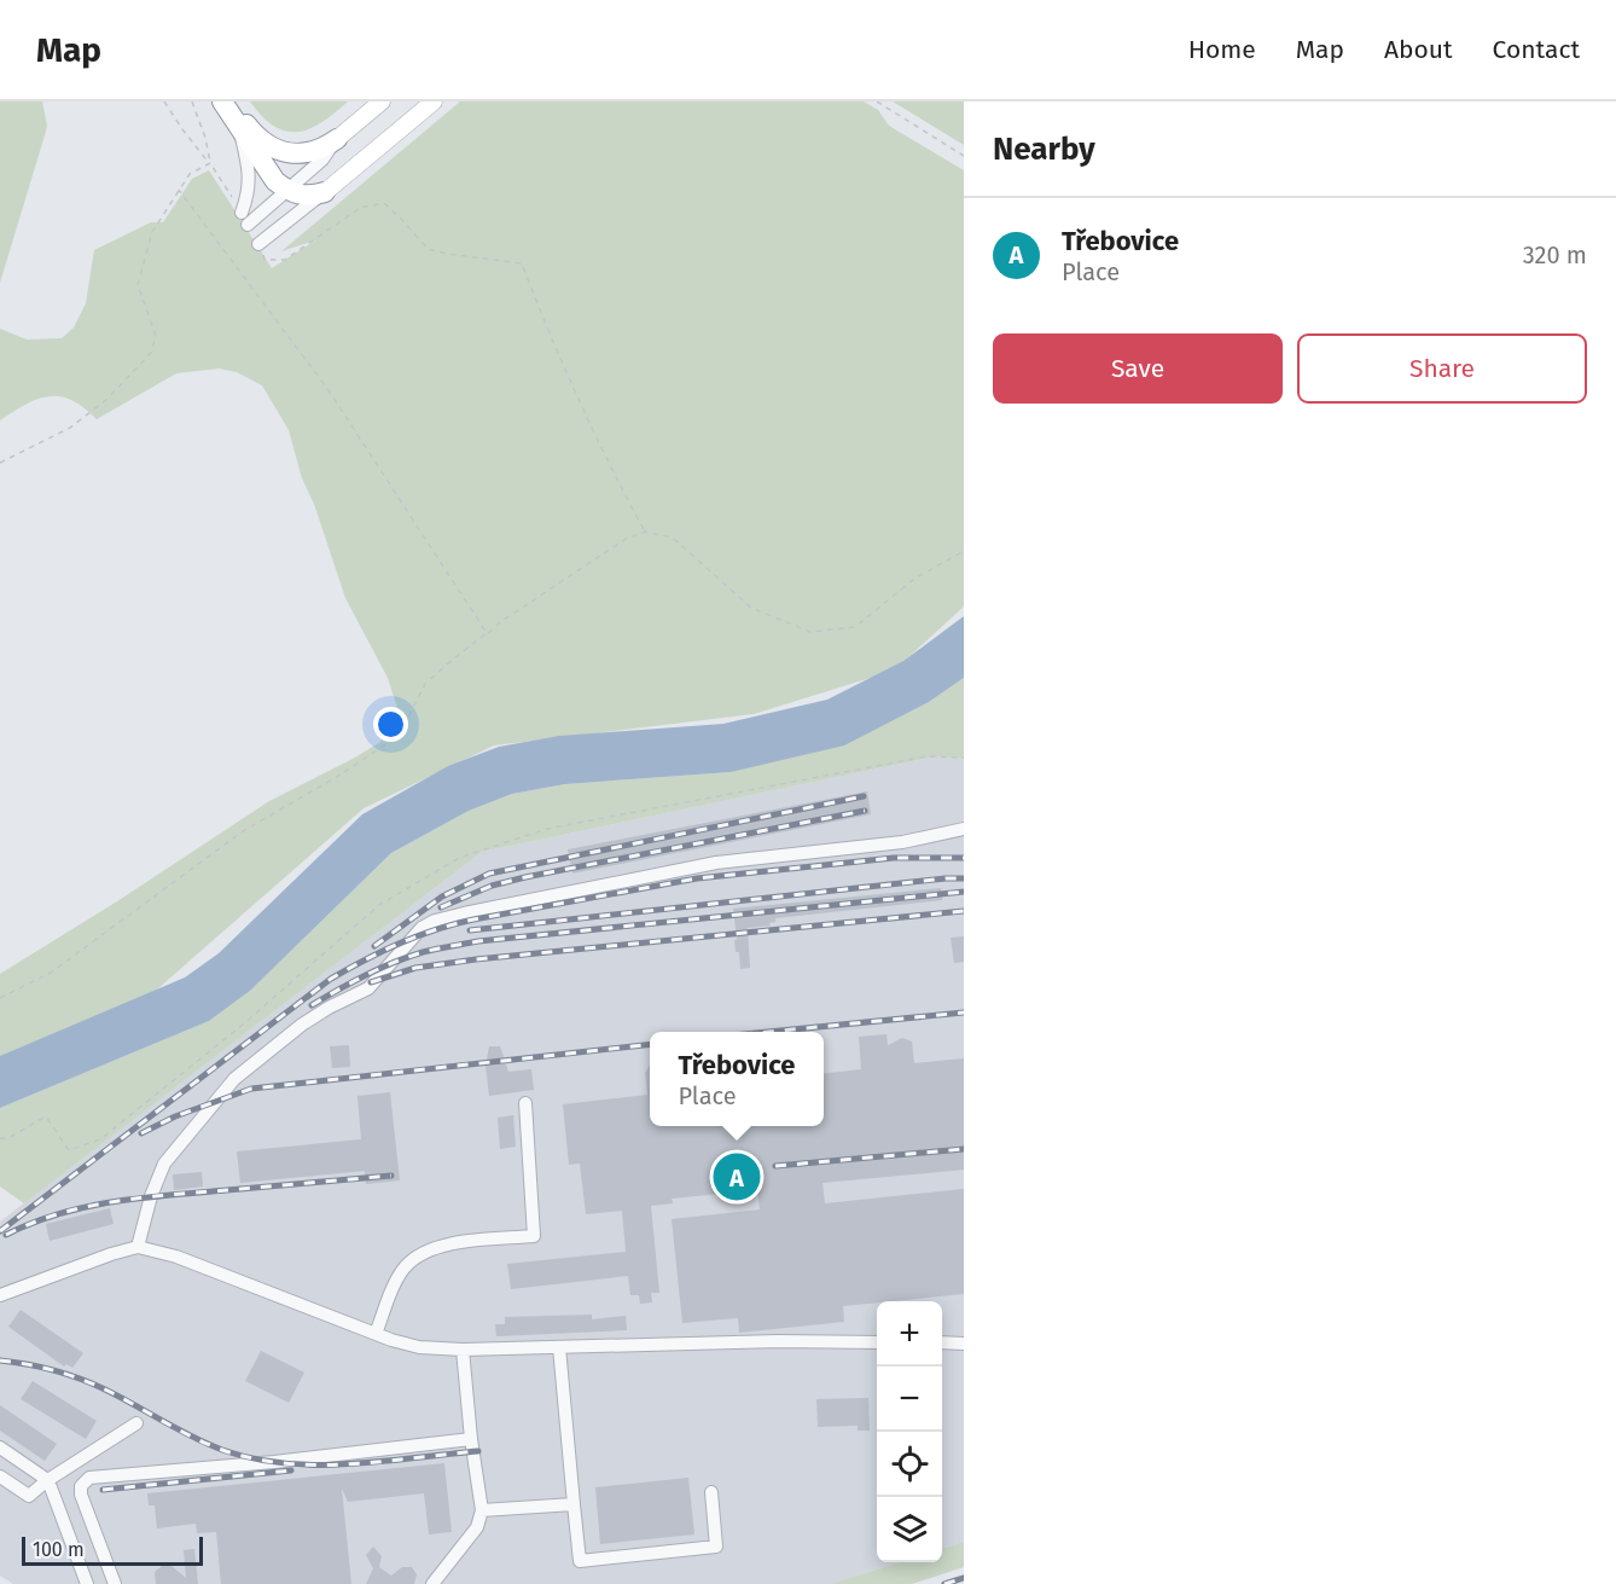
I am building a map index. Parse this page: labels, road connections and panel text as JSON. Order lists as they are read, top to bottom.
{
  "scale_bar": "100 m",
  "page": {
    "header": "Map",
    "nav": [
      "Home",
      "Map",
      "About",
      "Contact"
    ],
    "heading": "Nearby",
    "list": [
      {
        "mark": "A",
        "name": "Třebovice",
        "note": "Place",
        "value": "320 m"
      }
    ],
    "buttons": ["Save", "Share"],
    "popup": ["Třebovice", "Place"],
    "pins": "A",
    "map_buttons": ["+", "−"],
    "scale": "100 m"
  }
}
